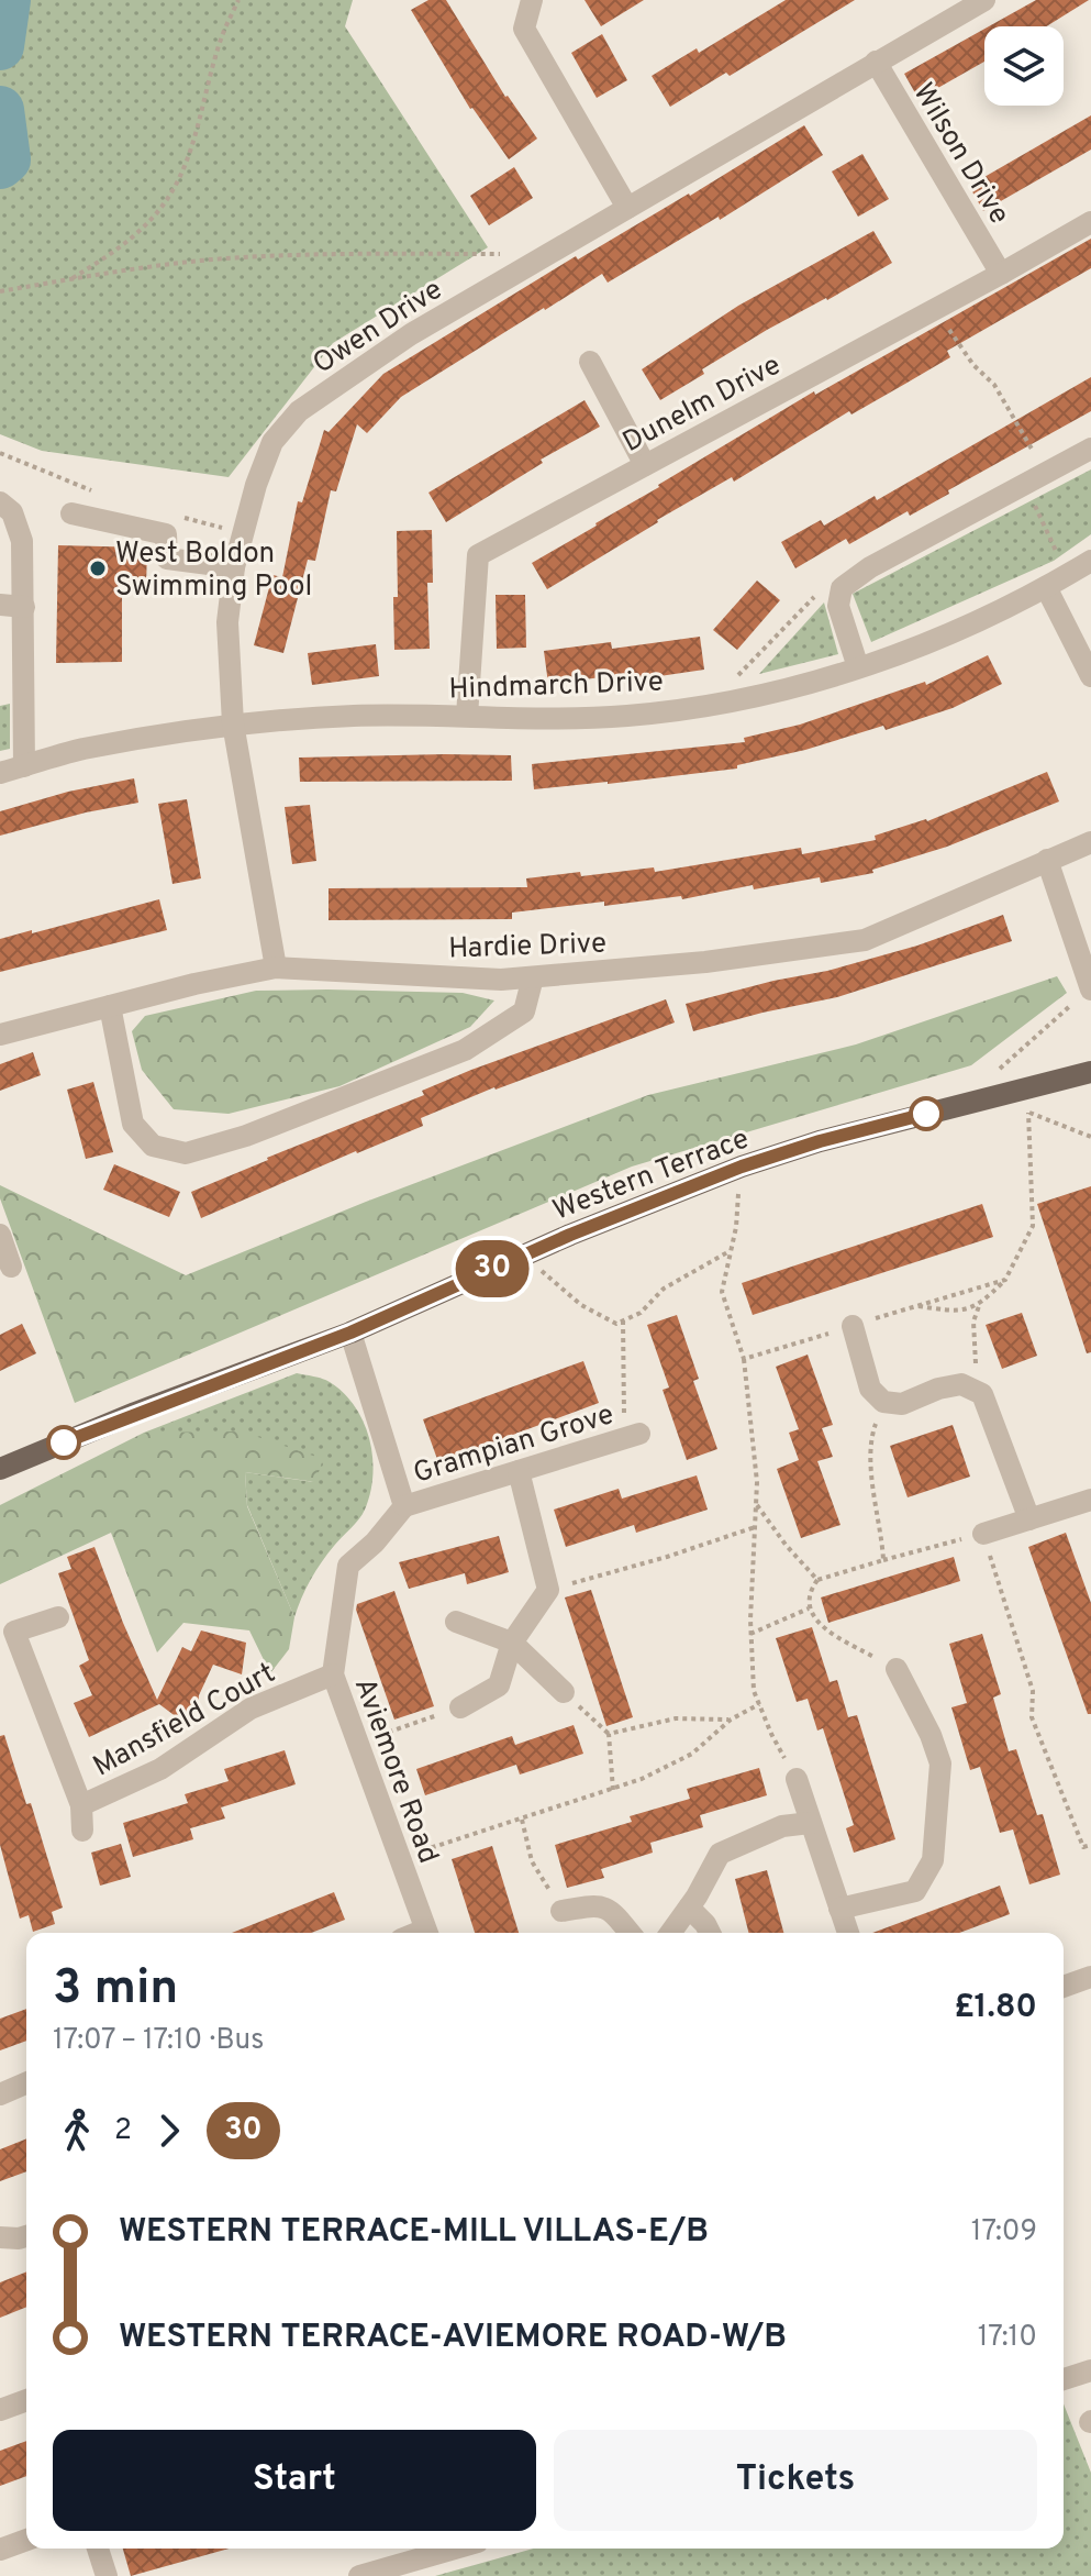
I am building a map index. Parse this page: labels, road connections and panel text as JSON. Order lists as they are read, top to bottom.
{
  "streets": {
    "main road": ["Western Terrace"],
    "street": [
      "Wilson Drive",
      "Owen Drive",
      "Dunelm Drive",
      "Hindmarch Drive",
      "Hardie Drive",
      "Grampian Grove",
      "Mansfield Court",
      "Aviemore Road"
    ]
  },
  "crossings": [
    ["Wilson Drive", "Owen Drive"],
    ["Wilson Drive", "Dunelm Drive"],
    ["Owen Drive", "Hindmarch Drive"],
    ["Owen Drive", "Hardie Drive"],
    ["Dunelm Drive", "Hindmarch Drive"],
    ["Grampian Grove", "Aviemore Road"],
    ["Mansfield Court", "Aviemore Road"]
  ],
  "places": ["West Boldon Swimming Pool"],
  "lines": ["bus line 30"],
  "page": {
    "on_map": "30",
    "heading": ["3 min", "17:07 – 17:10 · Bus", "£1.80"],
    "legs": ["2", "30"],
    "list": [
      {
        "name": "WESTERN TERRACE-MILL VILLAS-E/B",
        "value": "17:09"
      },
      {
        "name": "WESTERN TERRACE-AVIEMORE ROAD-W/B",
        "value": "17:10"
      }
    ],
    "buttons": ["Start", "Tickets"]
  }
}
